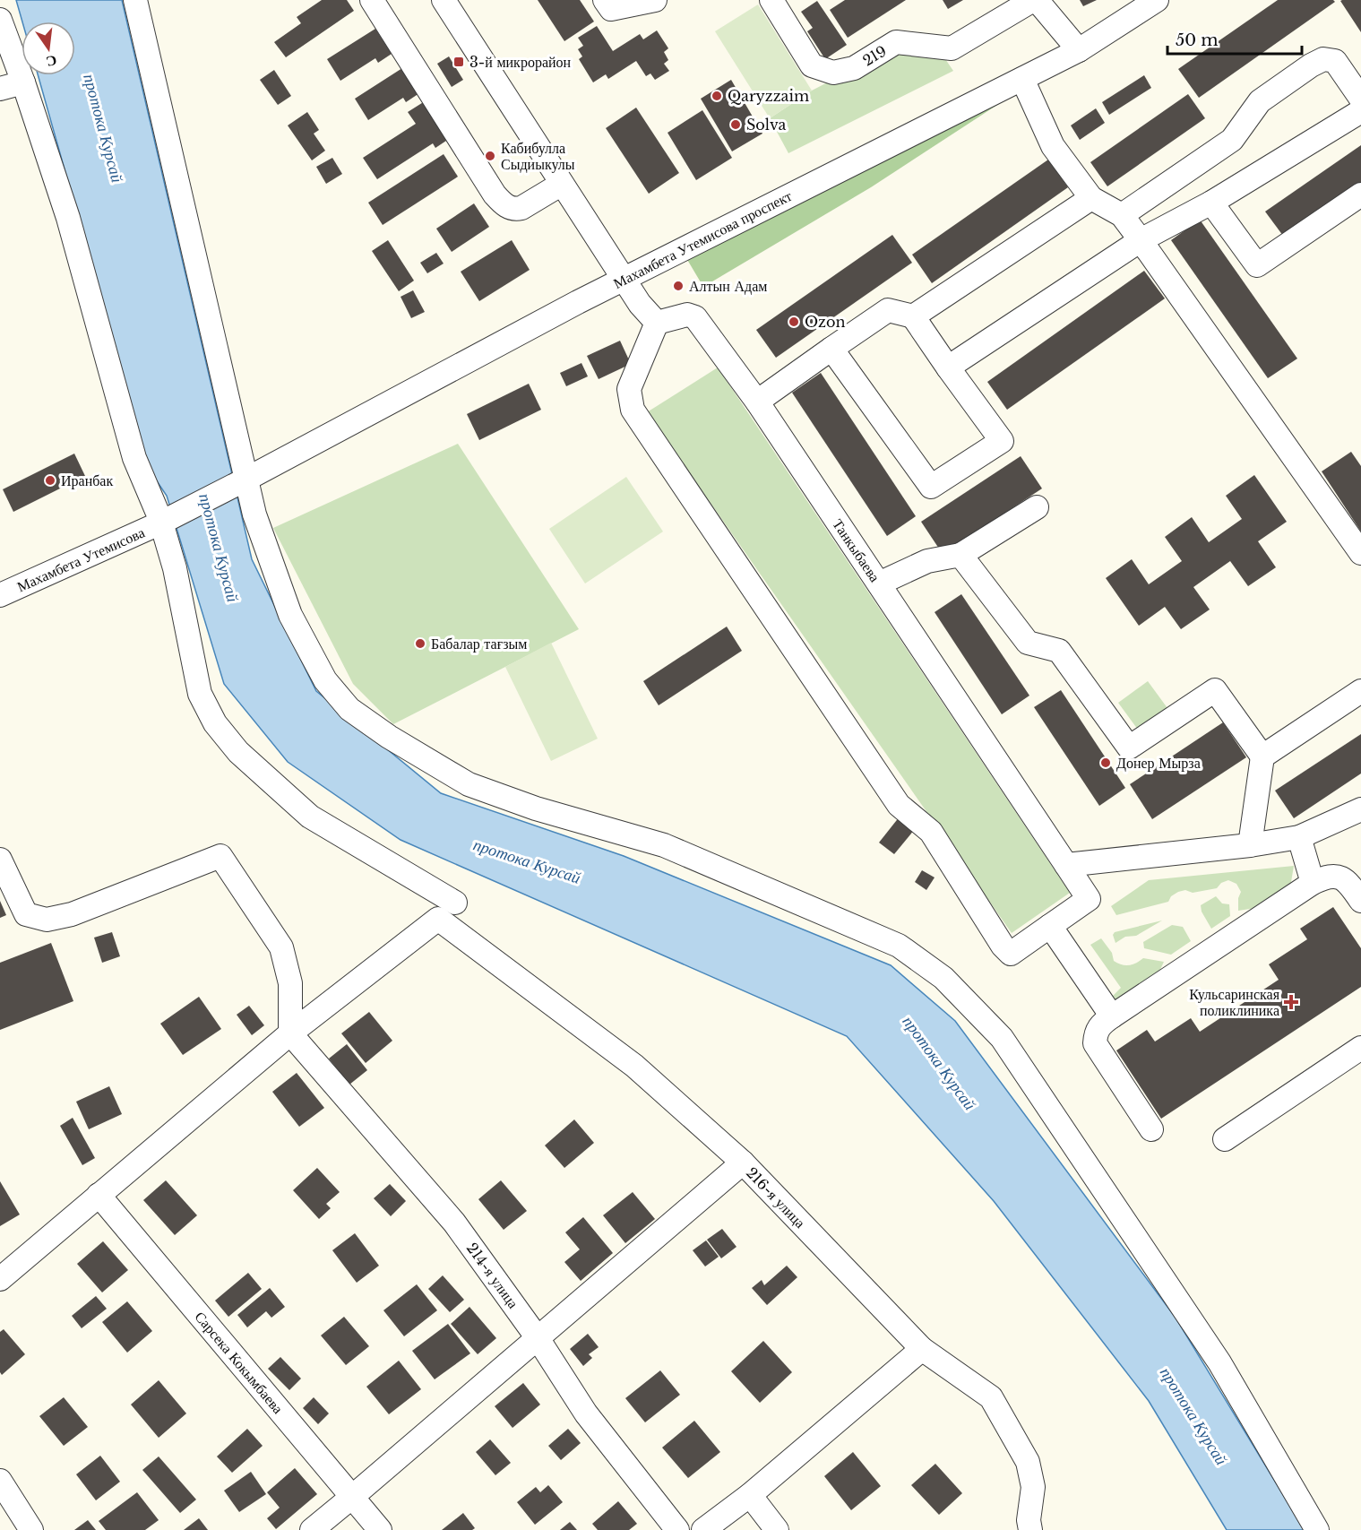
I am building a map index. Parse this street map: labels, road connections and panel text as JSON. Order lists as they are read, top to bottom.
{
  "streets": {
    "street": [
      "219",
      "Махамбета Утемисова проспект",
      "Танкыбаева",
      "Махамбета Утемисова",
      "216-я улица",
      "214-я улица",
      "Сарсека Кокымбаева"
    ]
  },
  "crossings": [
    ["Махамбета Утемисова проспект", "Махамбета Утемисова"],
    ["216-я улица", "214-я улица"]
  ],
  "water": ["протока Курсай"],
  "places": {
    "transit": ["3-й микрорайон"],
    "other": [
      "Qaryzzaim",
      "Solva",
      "Кабибулла Сыдиыкулы",
      "Алтын Адам",
      "Ozon",
      "Иранбак",
      "Бабалар тағзым",
      "Донер Мырза"
    ],
    "health": ["Кульсаринская поликлиника"]
  },
  "scale_bar": "50 m",
  "north": "bottom"
}
